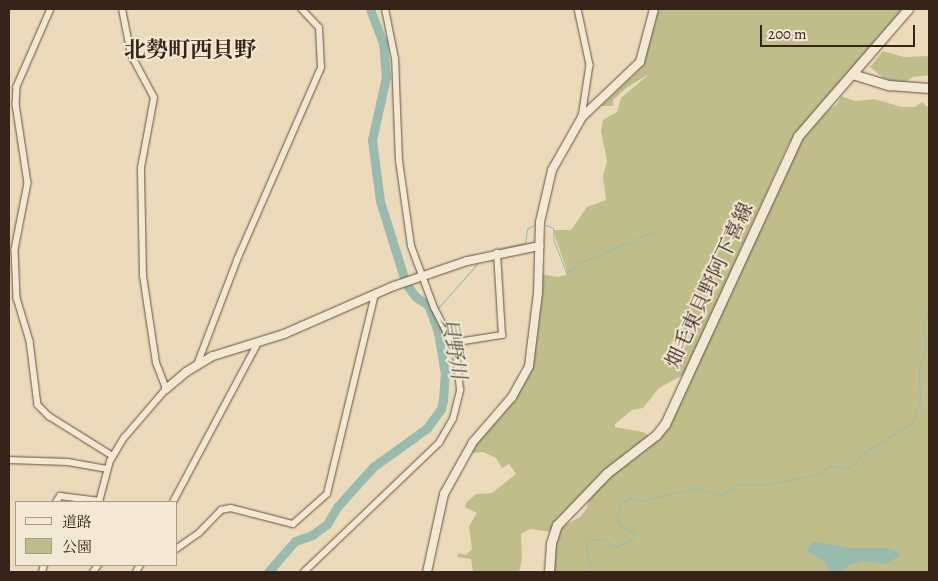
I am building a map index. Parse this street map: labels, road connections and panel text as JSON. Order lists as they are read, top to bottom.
{
  "streets": {
    "main road": ["畑毛東貝野阿下喜線"]
  },
  "districts": ["北勢町西貝野"],
  "water": ["貝野川"],
  "legend": ["道路", "公園"],
  "scale_bar": "200 m"
}
